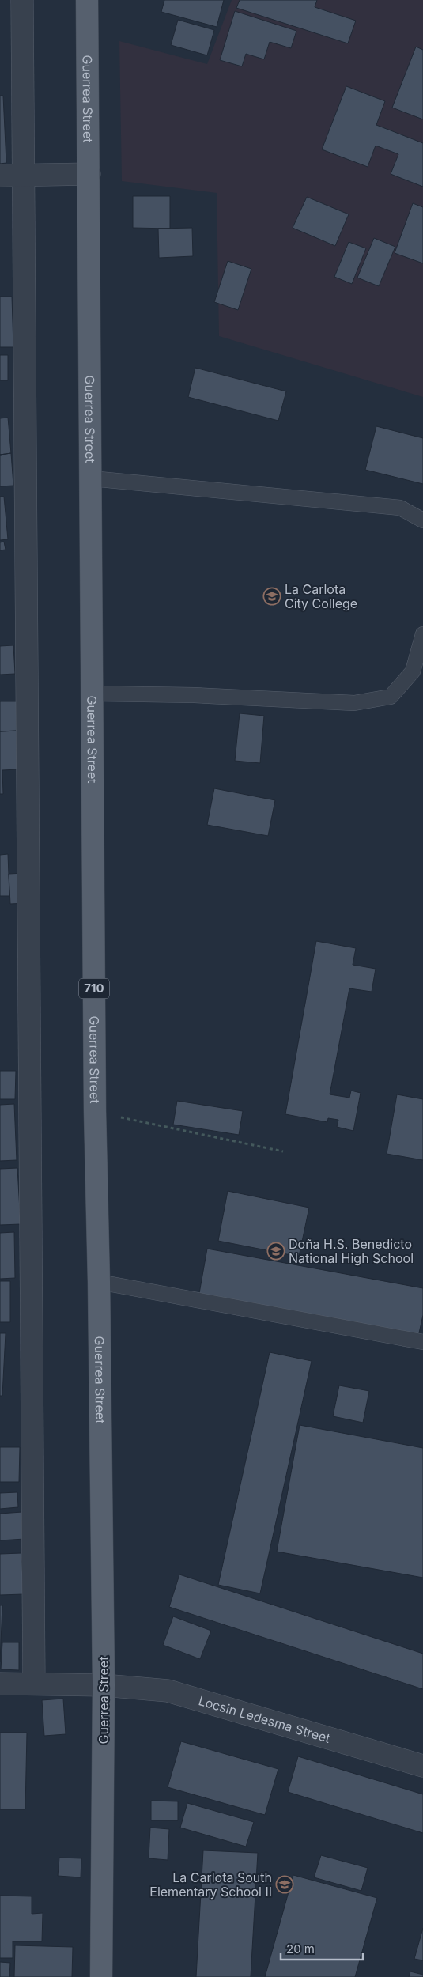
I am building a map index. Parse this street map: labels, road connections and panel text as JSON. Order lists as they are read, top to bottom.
{
  "streets": {
    "main road": ["Guerrea Street", "710"],
    "street": ["Locsin Ledesma Street"]
  },
  "crossings": [
    ["Guerrea Street", "Locsin Ledesma Street"]
  ],
  "places": {
    "school or university": ["La Carlota City College", "Doña H.S. Benedicto National High School", "La Carlota South Elementary School II"]
  },
  "scale_bar": "20 m"
}
